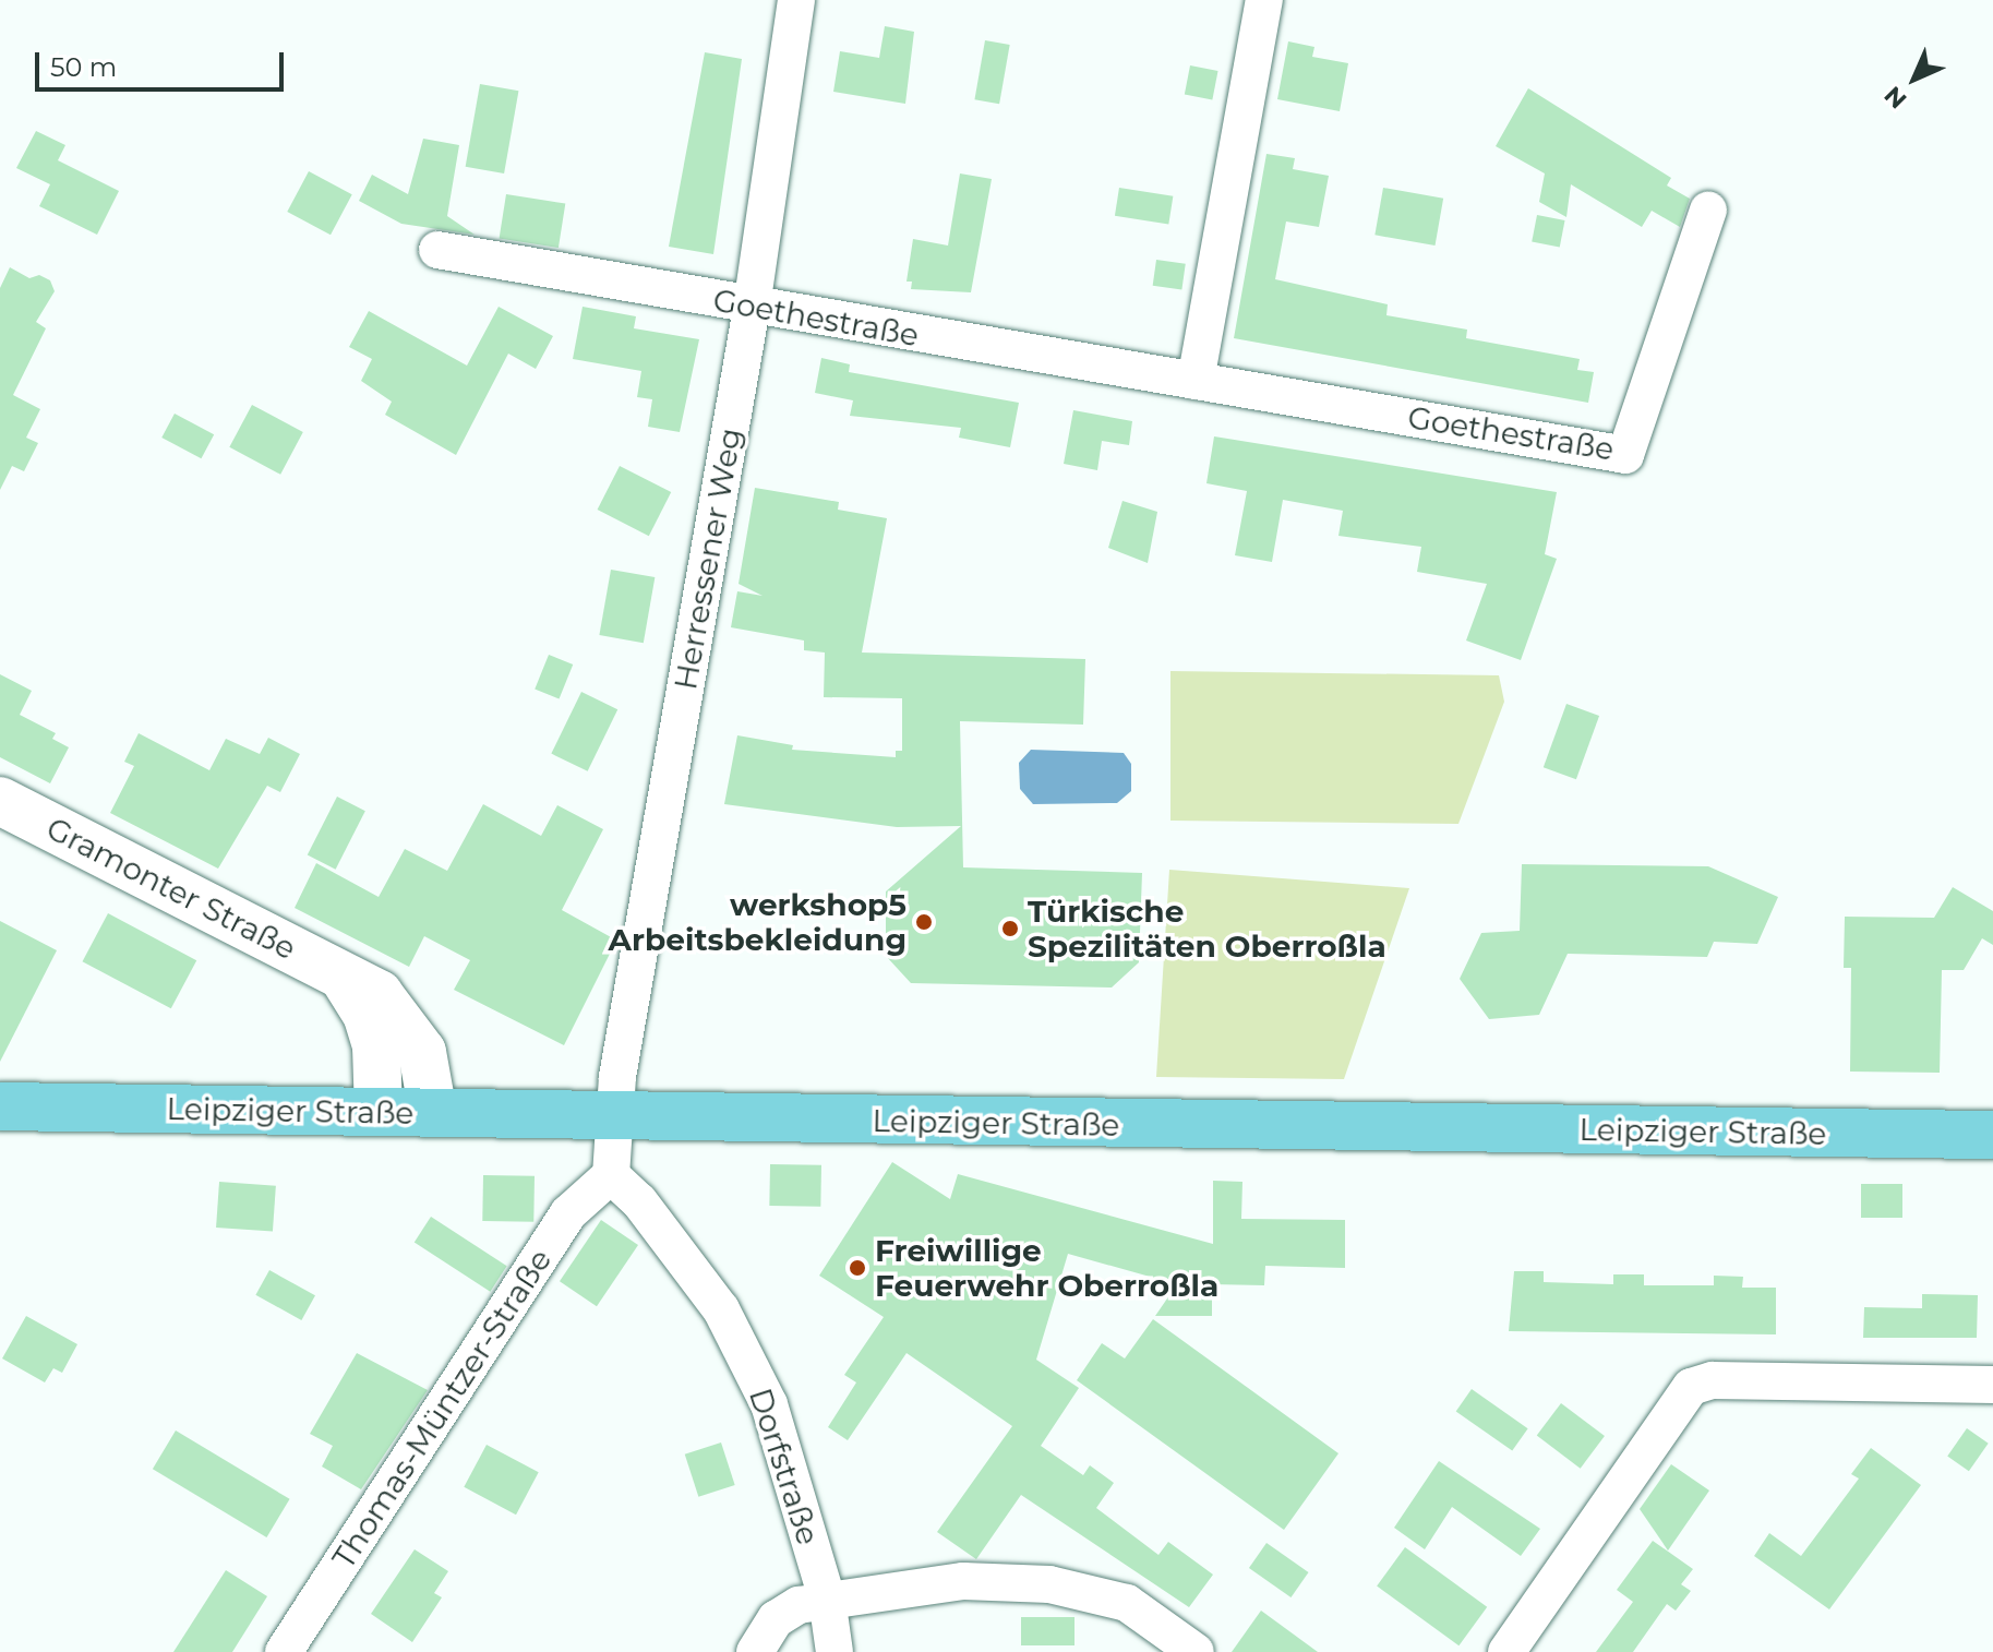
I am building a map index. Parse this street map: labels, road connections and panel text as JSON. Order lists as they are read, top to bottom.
{
  "streets": {
    "main road": ["Leipziger Straße"],
    "street": [
      "Goethestraße",
      "Herressener Weg",
      "Gramonter Straße",
      "Thomas-Müntzer-Straße",
      "Dorfstraße"
    ]
  },
  "crossings": [
    ["Goethestraße", "Herressener Weg"],
    ["Herressener Weg", "Leipziger Straße"],
    ["Gramonter Straße", "Leipziger Straße"],
    ["Thomas-Müntzer-Straße", "Dorfstraße"]
  ],
  "places": ["werkshop5 Arbeitsbekleidung", "Türkische Spezilitäten Oberroßla", "Freiwillige Feuerwehr Oberroßla"],
  "scale_bar": "50 m",
  "north": "bottom left"
}
